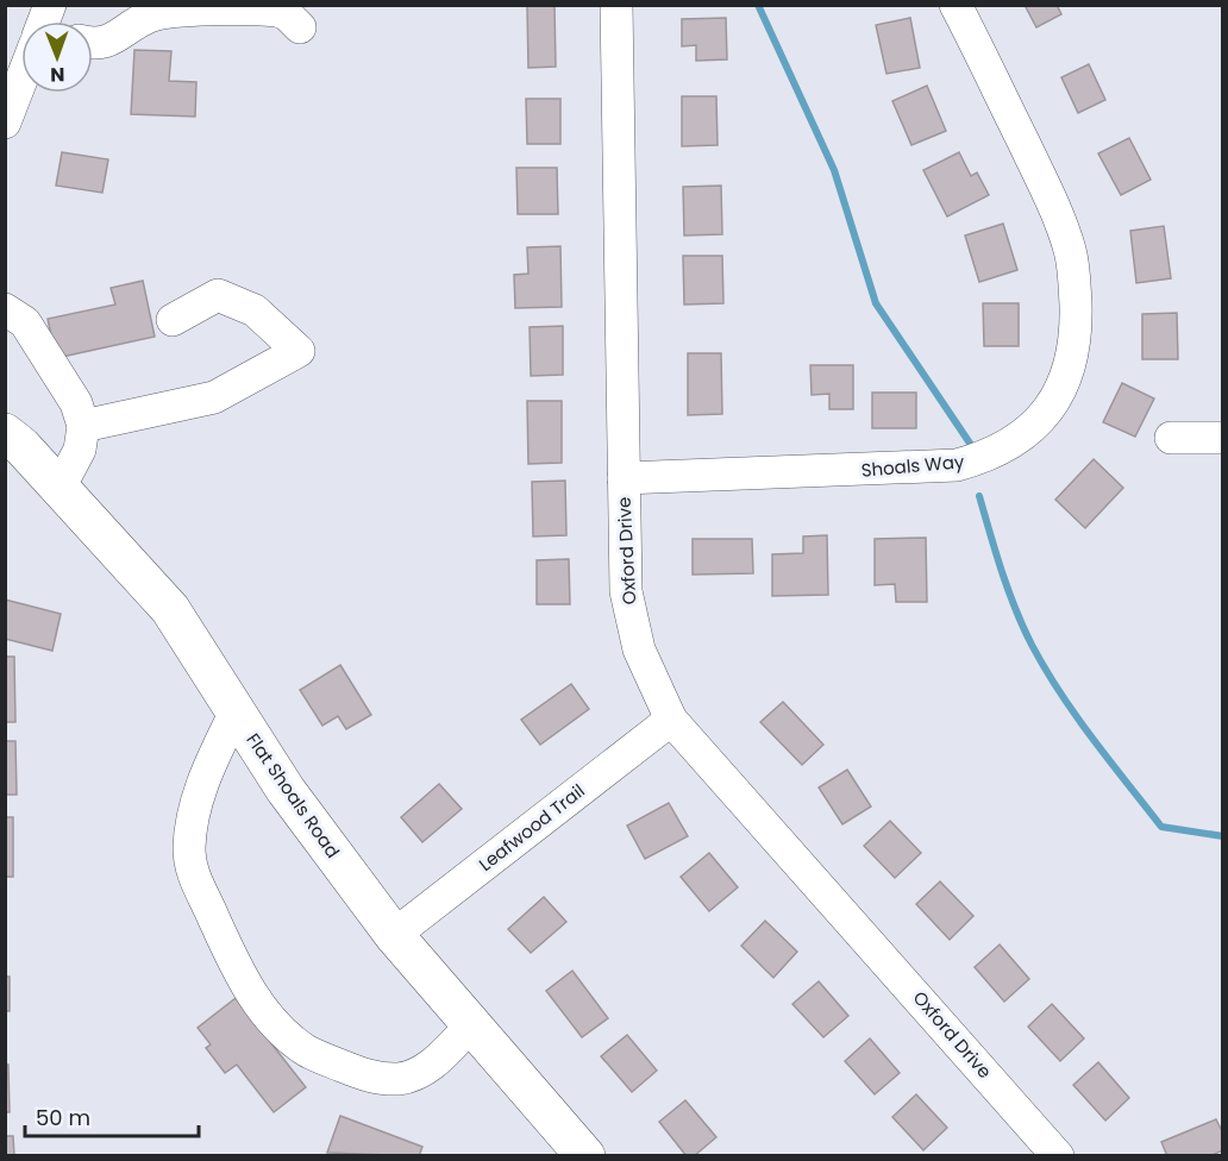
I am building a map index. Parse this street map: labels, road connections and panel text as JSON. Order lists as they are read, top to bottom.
{
  "streets": {
    "main road": ["Flat Shoals Road"],
    "street": ["Shoals Way", "Oxford Drive", "Leafwood Trail"]
  },
  "crossings": [
    ["Shoals Way", "Oxford Drive"],
    ["Oxford Drive", "Leafwood Trail"],
    ["Flat Shoals Road", "Leafwood Trail"]
  ],
  "scale_bar": "50 m",
  "north": "bottom"
}
